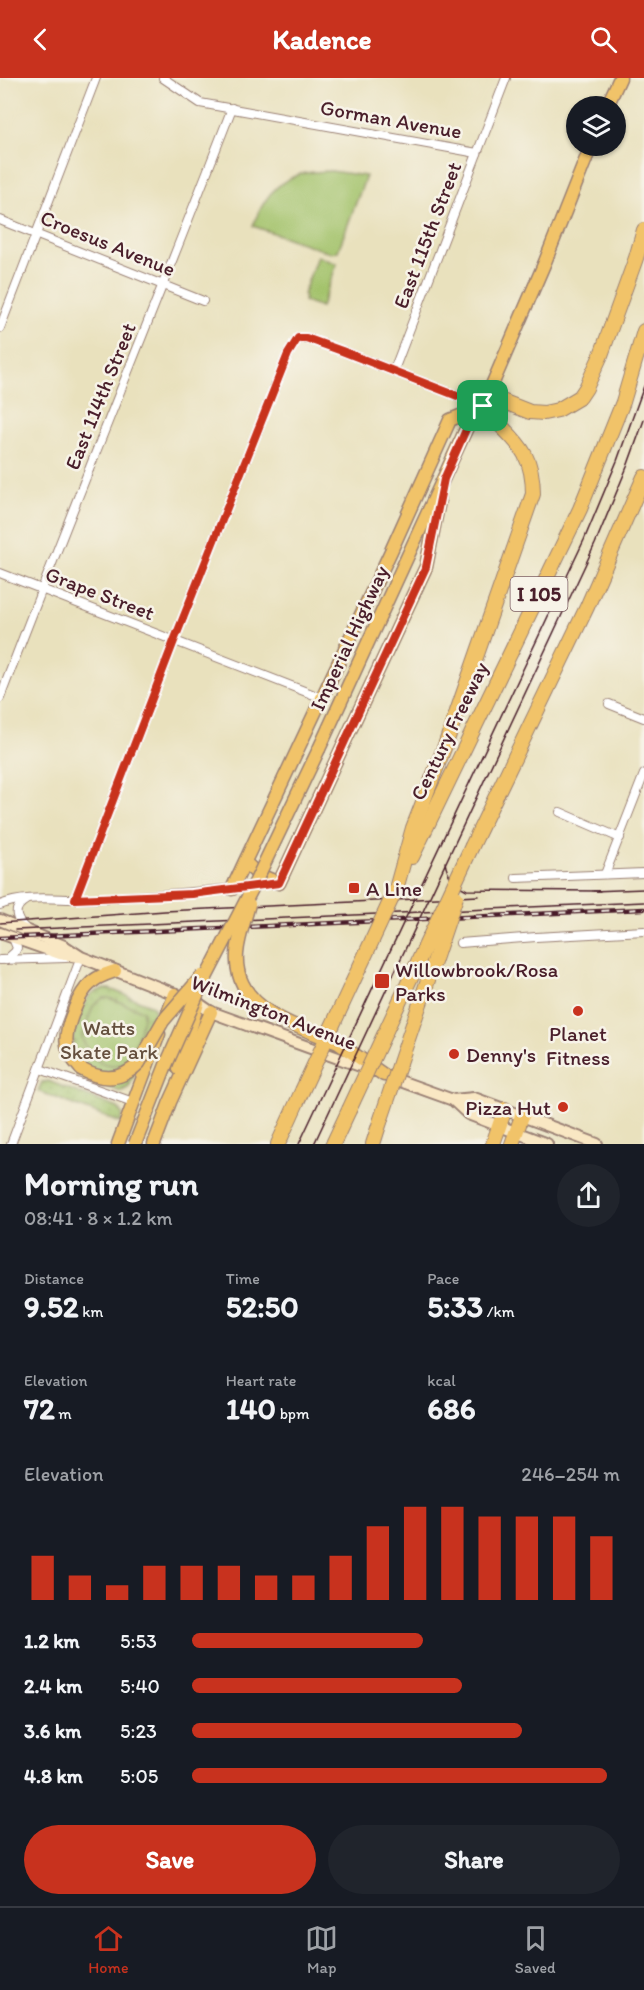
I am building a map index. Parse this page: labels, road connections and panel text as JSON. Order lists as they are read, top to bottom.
{
  "streets": {
    "highway": ["I 105", "Century Freeway"],
    "main road": ["Imperial Highway", "Wilmington Avenue"],
    "street": [
      "Gorman Avenue",
      "East 115th Street",
      "Croesus Avenue",
      "East 114th Street",
      "Grape Street"
    ]
  },
  "crossings": [
    ["Gorman Avenue", "East 115th Street"],
    ["Gorman Avenue", "East 114th Street"],
    ["Croesus Avenue", "East 114th Street"],
    ["East 114th Street", "Grape Street"]
  ],
  "parks": ["Watts Skate Park"],
  "places": {
    "transit": ["A Line", "Willowbrook/Rosa Parks"],
    "other": ["Planet Fitness", "Denny's", "Pizza Hut"]
  },
  "page": {
    "header": "Kadence",
    "heading": ["Morning run", "08:41 · 8 × 1.2 km"],
    "stats": [
      ["Distance", "9.52 km"],
      ["Time", "52:50"],
      ["Pace", "5:33 /km"],
      ["Elevation", "72 m"],
      ["Heart rate", "140 bpm"],
      ["kcal", "686"]
    ],
    "chart": ["Elevation", "246–254 m"],
    "list": [
      {
        "name": "1.2 km",
        "note": "5:53"
      },
      {
        "name": "2.4 km",
        "note": "5:40"
      },
      {
        "name": "3.6 km",
        "note": "5:23"
      },
      {
        "name": "4.8 km",
        "note": "5:05"
      }
    ],
    "buttons": ["Save", "Share"],
    "tabs": ["Home", "Map", "Saved"]
  }
}
